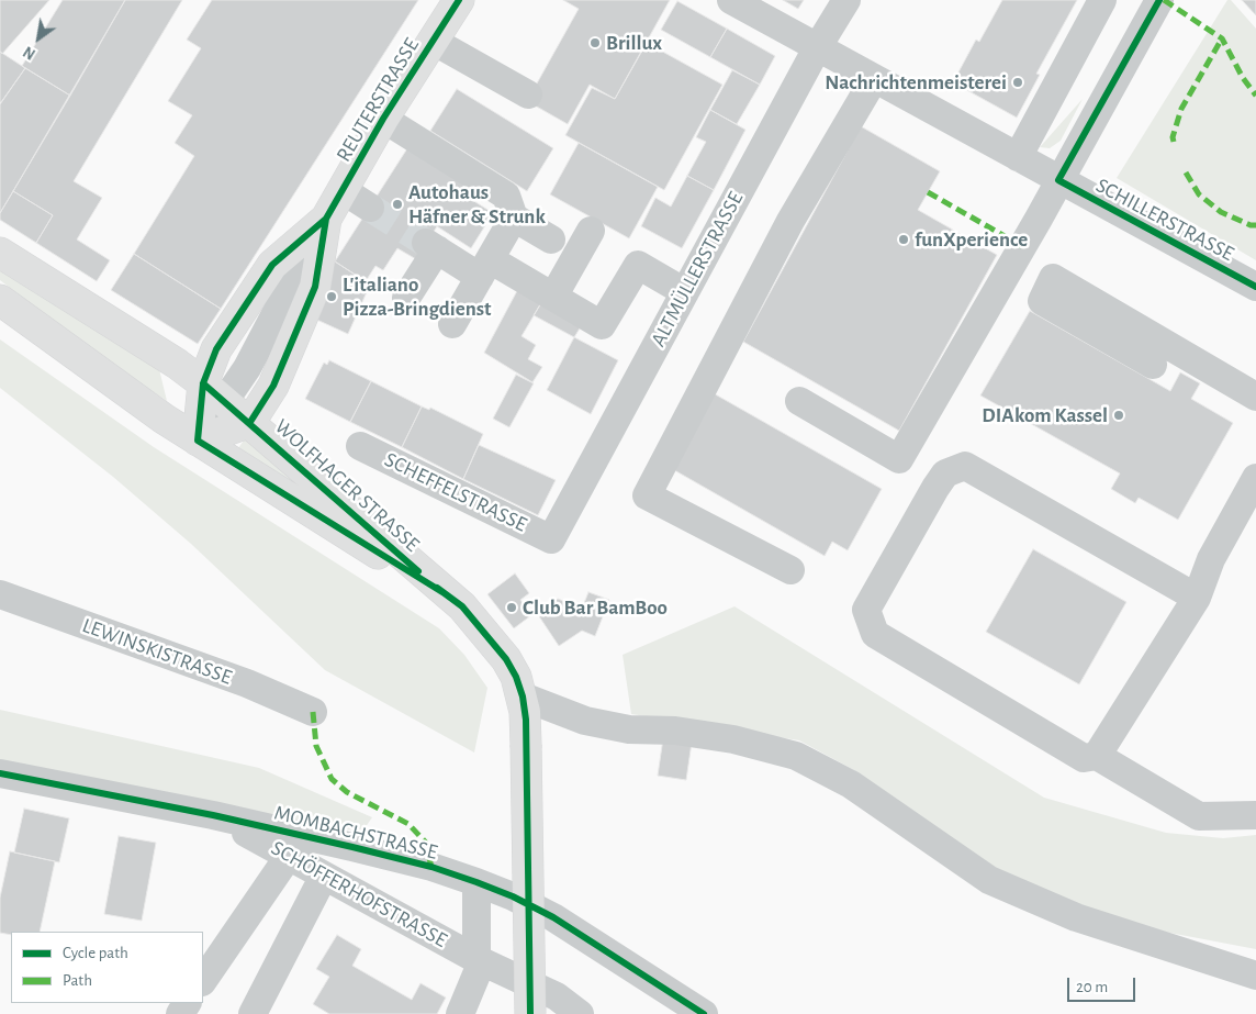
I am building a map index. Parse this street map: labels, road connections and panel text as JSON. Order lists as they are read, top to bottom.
{
  "streets": {
    "main road": ["REUTERSTRASSE", "WOLFHAGER STRASSE"],
    "street": [
      "SCHILLERSTRASSE",
      "ALTMÜLLERSTRASSE",
      "SCHEFFELSTRASSE",
      "LEWINSKISTRASSE",
      "MOMBACHSTRASSE",
      "SCHÖFFERHOFSTRASSE"
    ]
  },
  "crossings": [
    ["REUTERSTRASSE", "WOLFHAGER STRASSE"],
    ["SCHILLERSTRASSE", "ALTMÜLLERSTRASSE"],
    ["ALTMÜLLERSTRASSE", "SCHEFFELSTRASSE"],
    ["MOMBACHSTRASSE", "SCHÖFFERHOFSTRASSE"]
  ],
  "places": [
    "Brillux",
    "Nachrichtenmeisterei",
    "Autohaus Häfner & Strunk",
    "funXperience",
    "L'italiano Pizza-Bringdienst",
    "DIAkom Kassel",
    "Club Bar BamBoo"
  ],
  "legend": ["Cycle path", "Path"],
  "scale_bar": "20 m",
  "north": "bottom left"
}
